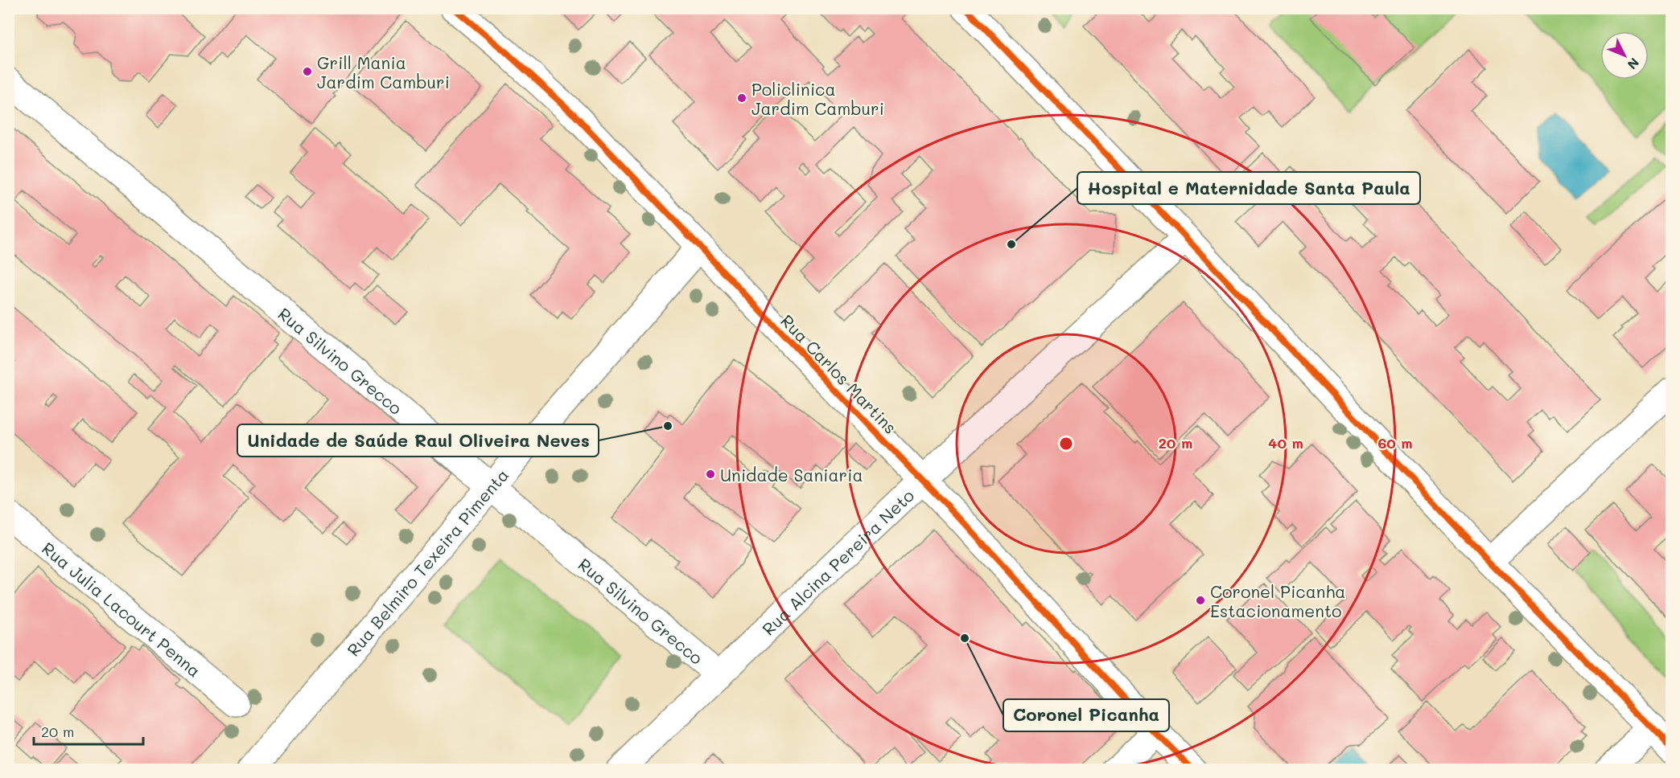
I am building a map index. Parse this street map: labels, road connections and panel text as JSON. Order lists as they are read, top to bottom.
{
  "streets": {
    "street": [
      "Rua Silvino Grecco",
      "Rua Carlos Martins",
      "Rua Alcina Pereira Neto",
      "Rua Belmiro Texeira Pimenta",
      "Rua Julia Lacourt Penna"
    ]
  },
  "crossings": [
    ["Rua Silvino Grecco", "Rua Alcina Pereira Neto"],
    ["Rua Silvino Grecco", "Rua Belmiro Texeira Pimenta"],
    ["Rua Carlos Martins", "Rua Alcina Pereira Neto"],
    ["Rua Carlos Martins", "Rua Belmiro Texeira Pimenta"]
  ],
  "places": [
    "Grill Mania Jardim Camburi",
    "Policlinica Jardim Camburi",
    "Hospital e Maternidade Santa Paula",
    "Unidade de Saúde Raul Oliveira Neves",
    "Unidade Saniaria",
    "Coronel Picanha Estacionamento",
    "Coronel Picanha"
  ],
  "scale_bar": "20 m",
  "north": "bottom right",
  "rings": ["20 m", "40 m", "60 m"]
}
